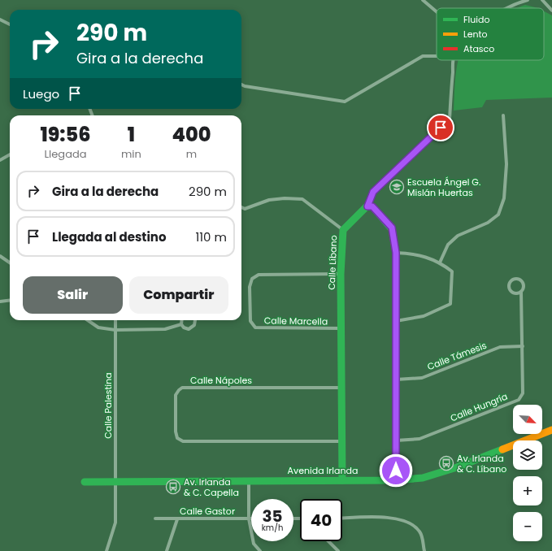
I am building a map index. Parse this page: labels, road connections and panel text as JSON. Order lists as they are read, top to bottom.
{
  "streets": {
    "street": [
      "Calle Líbano",
      "Calle Marcella",
      "Calle Támesis",
      "Calle Nápoles",
      "Calle Palestina",
      "Calle Hungría",
      "Avenida Irlanda",
      "Calle Gastor"
    ]
  },
  "crossings": [
    ["Calle Líbano", "Calle Marcella"],
    ["Calle Líbano", "Calle Nápoles"],
    ["Calle Líbano", "Avenida Irlanda"],
    ["Calle Támesis", "Calle Hungría"],
    ["Calle Palestina", "Avenida Irlanda"]
  ],
  "places": {
    "school or university": ["Escuela Ángel G. Mislán Huertas"],
    "bus stop": ["Av. Irlanda & C. Líbano", "Av. Irlanda & C. Capella"]
  },
  "legend": ["Fluido", "Lento", "Atasco"],
  "north": "bottom right",
  "page": {
    "turn": ["290 m", "Gira a la derecha"],
    "then": "Luego",
    "eta": [
      "19:56",
      "Llegada",
      "1",
      "min",
      "400",
      "m"
    ],
    "list": [
      {
        "name": "Gira a la derecha",
        "value": "290 m"
      },
      {
        "name": "Llegada al destino",
        "value": "110 m"
      }
    ],
    "buttons": ["Salir", "Compartir"],
    "map_buttons": ["+", "−"],
    "speed": "35 km/h",
    "limit": "40"
  }
}
